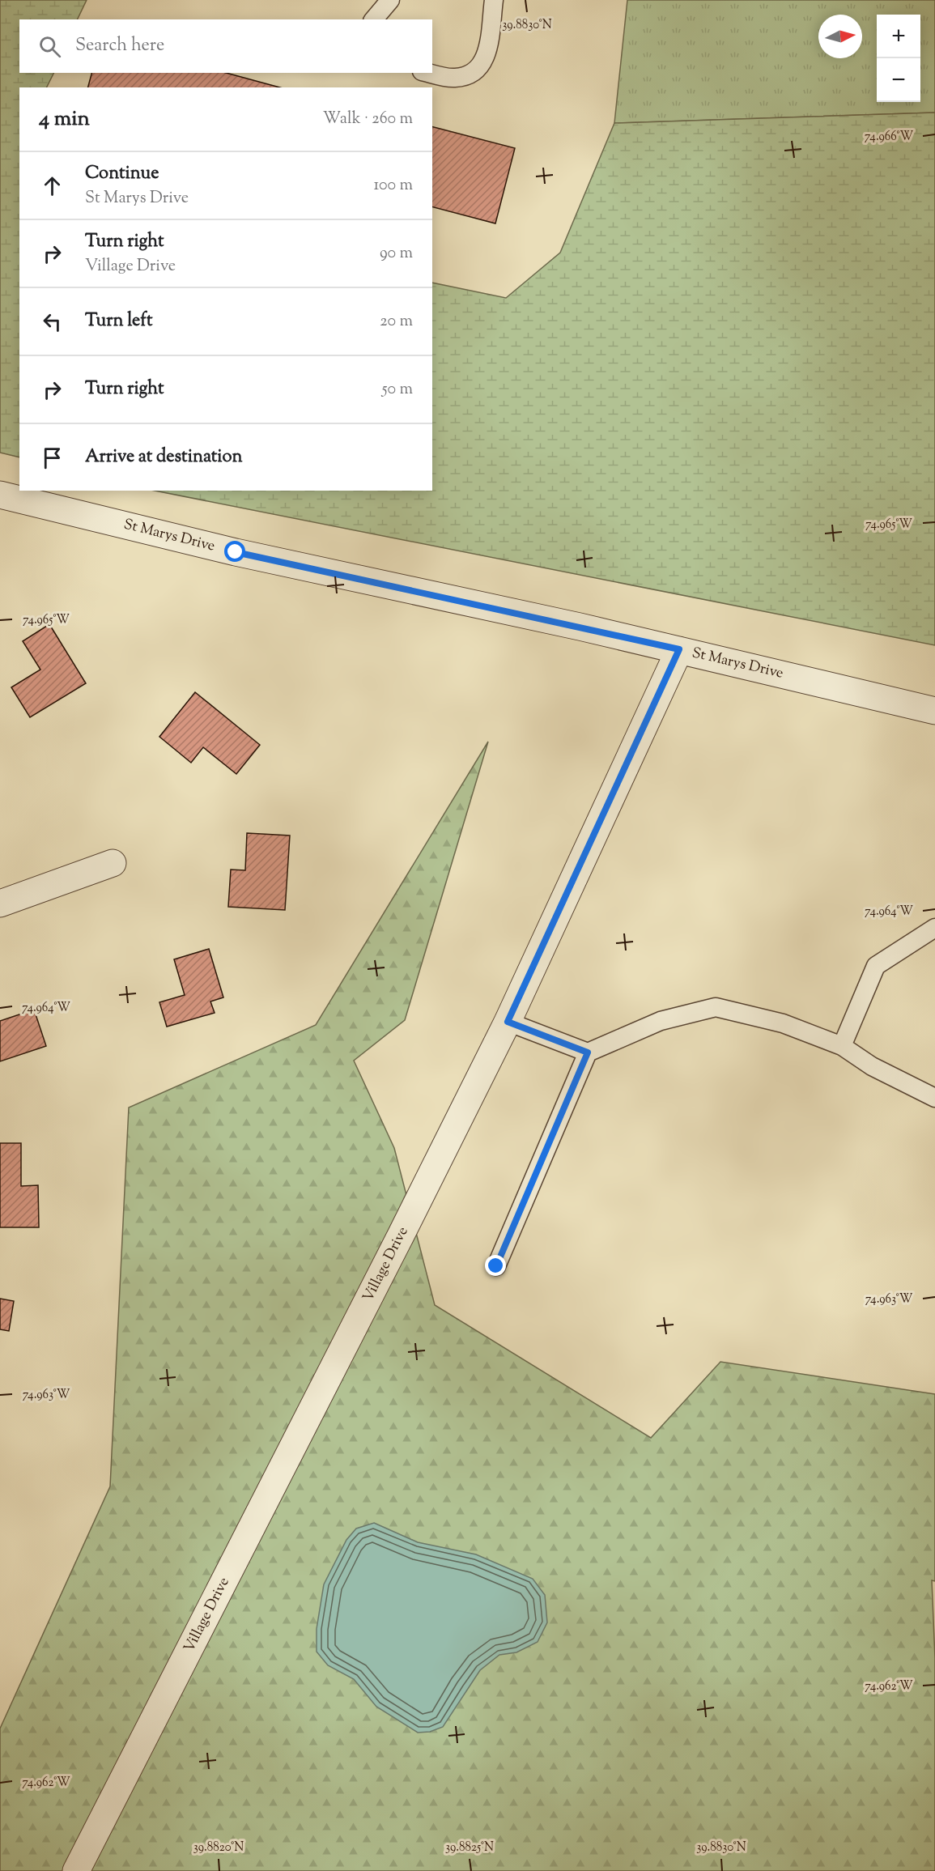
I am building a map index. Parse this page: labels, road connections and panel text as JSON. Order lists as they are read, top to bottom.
{
  "streets": {
    "street": ["St Marys Drive", "Village Drive"]
  },
  "crossings": [
    ["St Marys Drive", "Village Drive"]
  ],
  "north": "right",
  "page": {
    "map_buttons": ["+", "−"],
    "search": "Search here",
    "heading": ["4 min", "Walk · 260 m"],
    "list": [
      ["Continue", "St Marys Drive", "100 m"],
      ["Turn right", "Village Drive", "90 m"],
      ["Turn left", "20 m"],
      ["Turn right", "50 m"],
      "Arrive at destination"
    ]
  },
  "coordinates": [
    "39.8830°N",
    "74.966°W",
    "74.965°W",
    "74.964°W",
    "74.963°W",
    "74.962°W",
    "39.8820°N",
    "39.8825°N"
  ]
}
